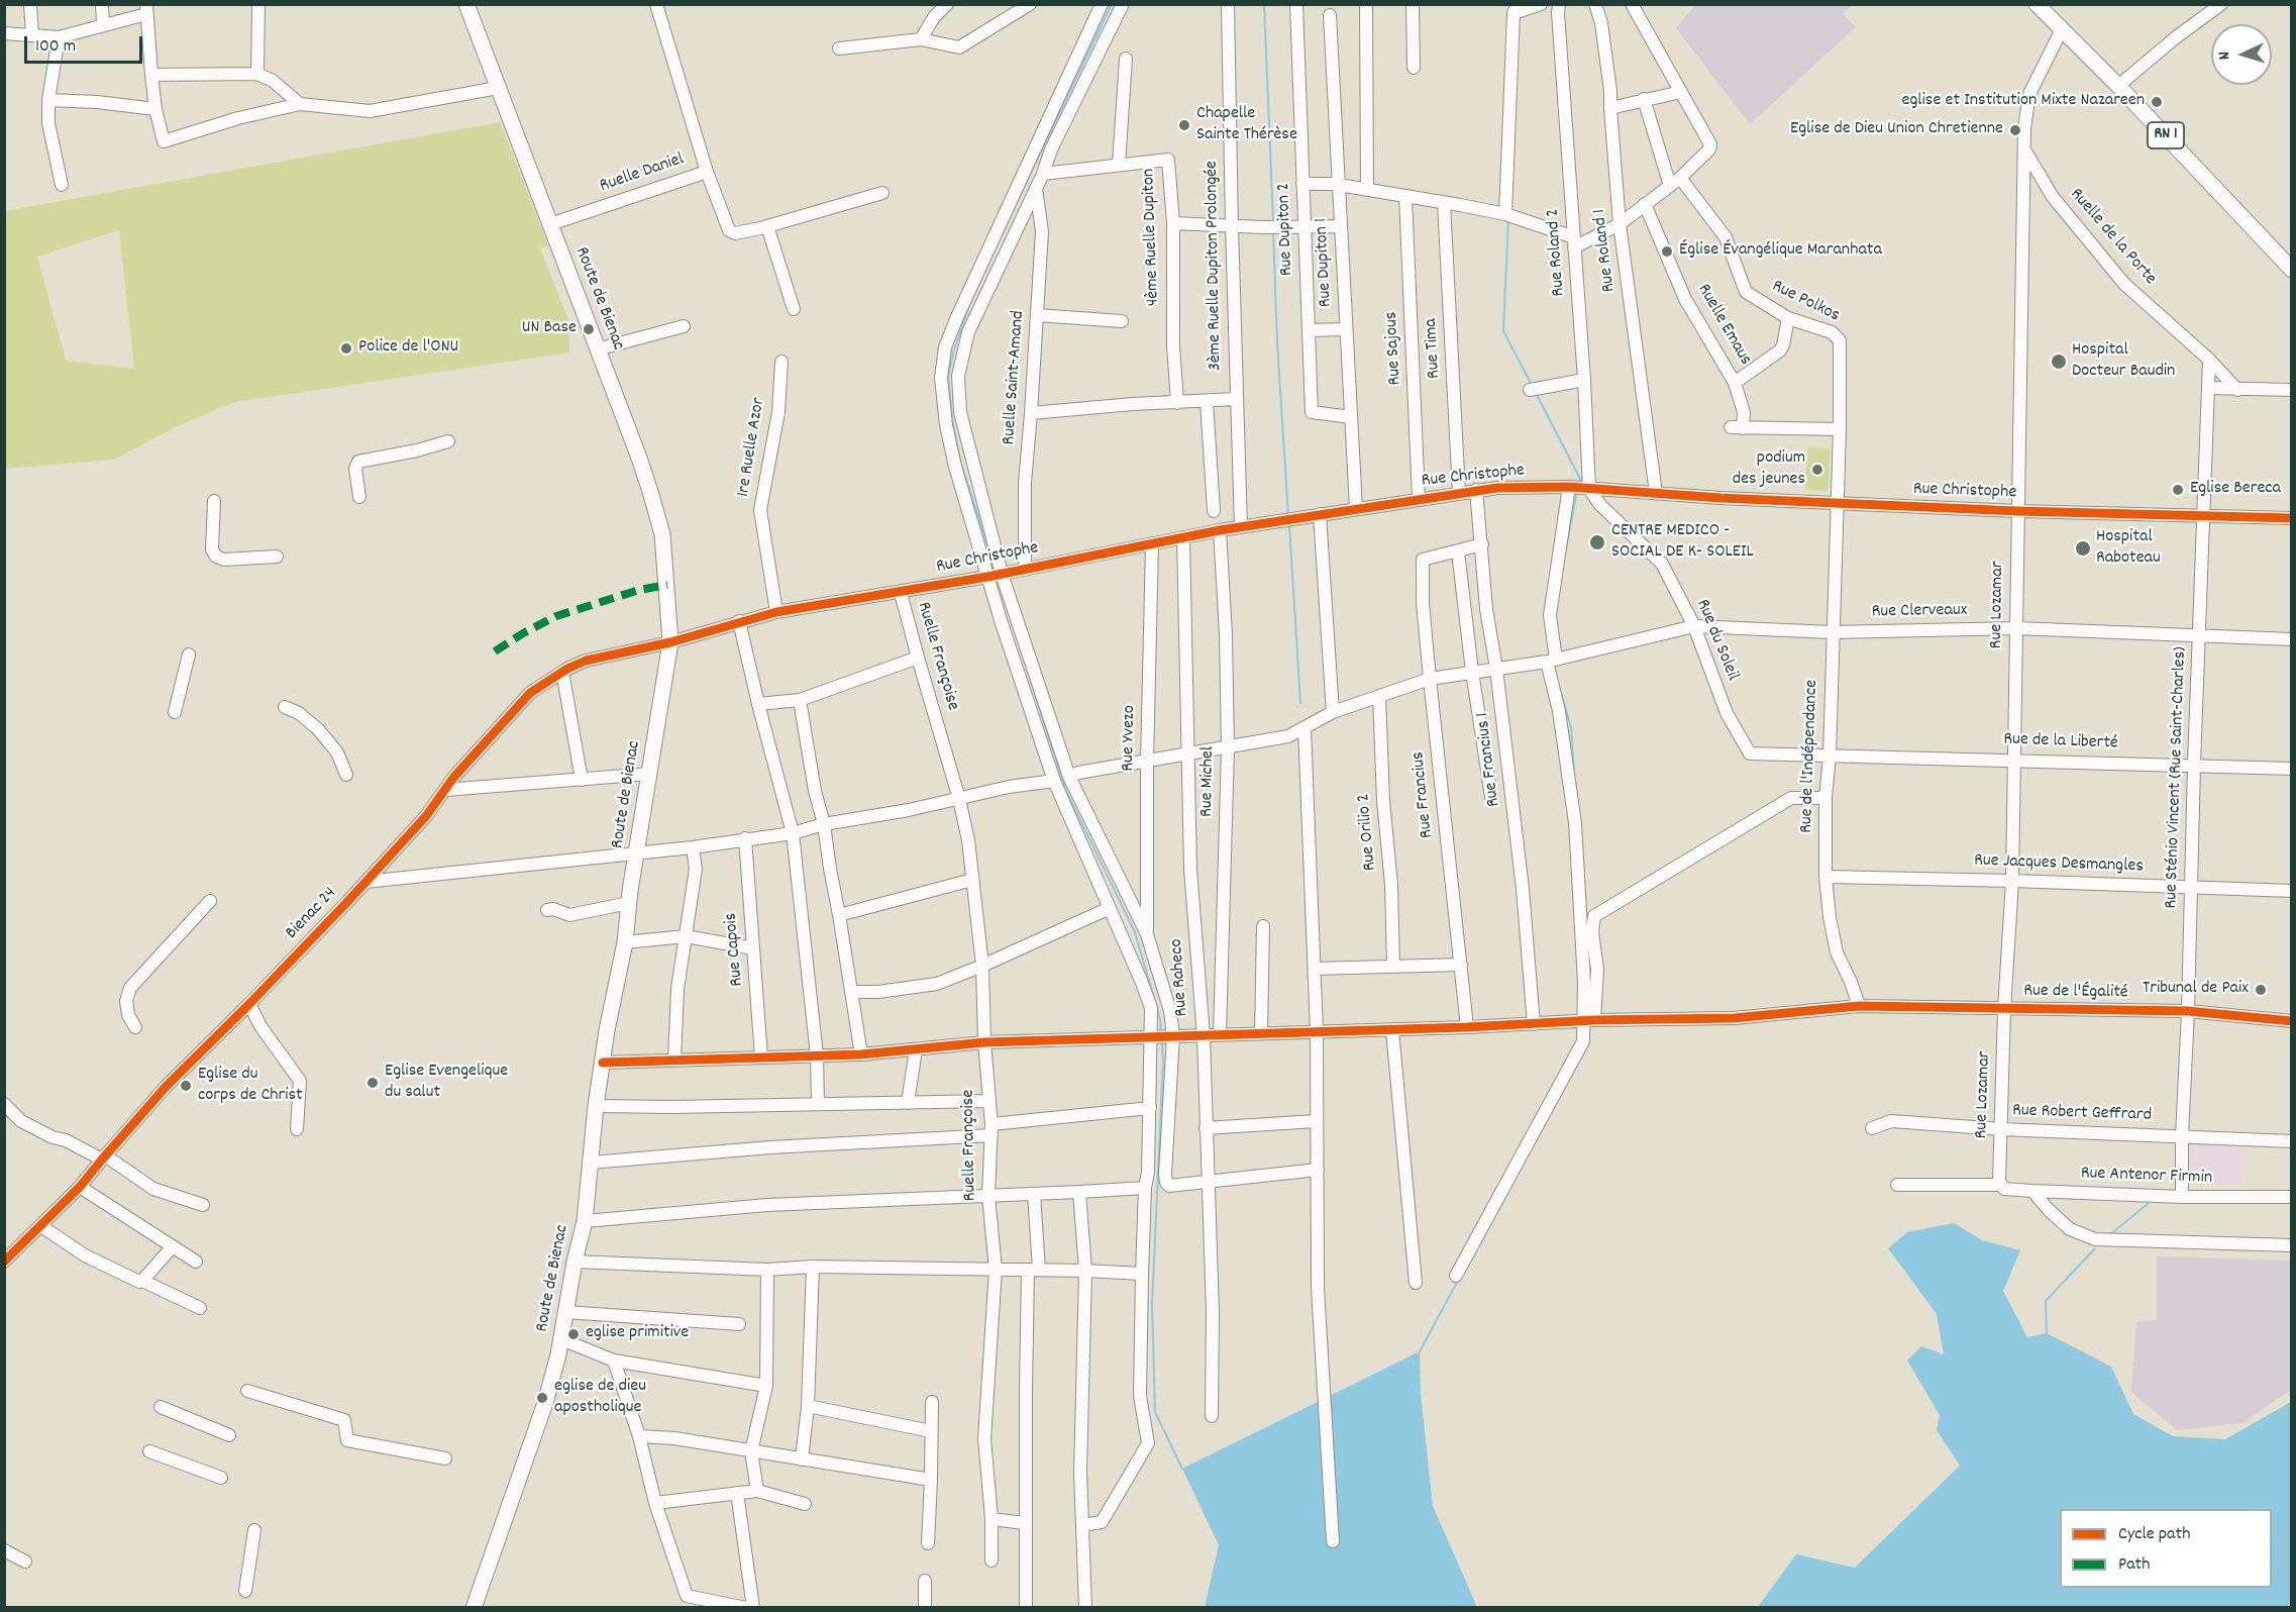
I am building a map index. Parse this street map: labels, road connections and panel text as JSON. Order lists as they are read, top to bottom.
{
  "streets": {
    "main road": ["RN 1", "Route de Bienac"],
    "street": [
      "Ruelle Daniel",
      "Rue Dupiton 2",
      "4ème Ruelle Dupiton",
      "Ruelle de la Porte",
      "Rue Roland 1",
      "Rue Roland 2",
      "Rue Dupiton 1",
      "3ème Ruelle Dupiton Prolongée",
      "Rue Polkos",
      "Ruelle Emaus",
      "Rue Sajous",
      "Rue Tima",
      "Ruelle Saint-Amand",
      "1re Ruelle Azor",
      "Rue Christophe",
      "Rue Lozamar",
      "Rue Clerveaux",
      "Rue du Soleil",
      "Ruelle Françoise",
      "Rue Yvezo",
      "Rue de la Liberté",
      "Rue de l'Indépendance",
      "Rue Francius 1",
      "Rue Sténio Vincent (Rue Saint-Charles)",
      "Rue Michel",
      "Rue Francius",
      "Rue Orilio 2",
      "Rue Jacques Desmangles",
      "Bienac 24",
      "Rue Capois",
      "Rue Raheco",
      "Rue de l'Égalité",
      "Rue Robert Geffrard",
      "Rue Antenor Firmin"
    ]
  },
  "crossings": [
    ["RN 1", "Rue Lozamar"],
    ["Ruelle Daniel", "Route de Bienac"],
    ["Rue Dupiton 2", "Rue Dupiton 1"],
    ["Ruelle de la Porte", "Rue Lozamar"],
    ["Ruelle de la Porte", "Rue Sténio Vincent (Rue Saint-Charles)"],
    ["Rue Roland 1", "Rue Christophe"],
    ["Rue Roland 2", "Rue Christophe"],
    ["Rue Roland 2", "Rue du Soleil"],
    ["Rue Dupiton 1", "Rue Christophe"],
    ["3ème Ruelle Dupiton Prolongée", "Rue Christophe"],
    ["Route de Bienac", "Rue Christophe"],
    ["Route de Bienac", "Bienac 24"],
    ["Route de Bienac", "Rue de l'Égalité"],
    ["Rue Polkos", "Ruelle Emaus"],
    ["Rue Polkos", "Rue Christophe"],
    ["Rue Polkos", "Rue de l'Indépendance"],
    ["Rue Sajous", "Rue Christophe"],
    ["Rue Tima", "Rue Christophe"],
    ["Ruelle Saint-Amand", "Rue Christophe"],
    ["1re Ruelle Azor", "Rue Christophe"],
    ["Rue Christophe", "Rue Lozamar"],
    ["Rue Christophe", "Rue du Soleil"],
    ["Rue Christophe", "Ruelle Françoise"],
    ["Rue Christophe", "Rue Yvezo"],
    ["Rue Christophe", "Rue de l'Indépendance"],
    ["Rue Christophe", "Rue Francius 1"],
    ["Rue Christophe", "Rue Sténio Vincent (Rue Saint-Charles)"],
    ["Rue Christophe", "Rue Michel"],
    ["Rue Christophe", "Bienac 24"],
    ["Rue Christophe", "Rue Raheco"],
    ["Rue Lozamar", "Rue Clerveaux"],
    ["Rue Lozamar", "Rue de la Liberté"],
    ["Rue Lozamar", "Rue Jacques Desmangles"],
    ["Rue Lozamar", "Rue de l'Égalité"],
    ["Rue Lozamar", "Rue Robert Geffrard"],
    ["Rue Lozamar", "Rue Antenor Firmin"],
    ["Rue Clerveaux", "Rue du Soleil"],
    ["Rue Clerveaux", "Rue Yvezo"],
    ["Rue Clerveaux", "Rue de l'Indépendance"],
    ["Rue Clerveaux", "Rue Francius 1"],
    ["Rue Clerveaux", "Rue Sténio Vincent (Rue Saint-Charles)"],
    ["Rue Clerveaux", "Rue Michel"],
    ["Rue Clerveaux", "Rue Francius"],
    ["Rue Clerveaux", "Rue Orilio 2"],
    ["Rue Clerveaux", "Rue Raheco"],
    ["Rue du Soleil", "Rue de la Liberté"],
    ["Rue du Soleil", "Rue de l'Indépendance"],
    ["Ruelle Françoise", "Rue de l'Égalité"],
    ["Rue de la Liberté", "Rue de l'Indépendance"],
    ["Rue de la Liberté", "Rue Sténio Vincent (Rue Saint-Charles)"],
    ["Rue de l'Indépendance", "Rue Jacques Desmangles"],
    ["Rue de l'Indépendance", "Rue de l'Égalité"],
    ["Rue Francius 1", "Rue de l'Égalité"],
    ["Rue Sténio Vincent (Rue Saint-Charles)", "Rue Jacques Desmangles"],
    ["Rue Sténio Vincent (Rue Saint-Charles)", "Rue de l'Égalité"],
    ["Rue Sténio Vincent (Rue Saint-Charles)", "Rue Robert Geffrard"],
    ["Rue Sténio Vincent (Rue Saint-Charles)", "Rue Antenor Firmin"],
    ["Rue Michel", "Rue de l'Égalité"],
    ["Rue Francius", "Rue de l'Égalité"],
    ["Rue Capois", "Rue de l'Égalité"],
    ["Rue Raheco", "Rue de l'Égalité"]
  ],
  "places": [
    "eglise et Institution Mixte Nazareen",
    "Chapelle Sainte Thérèse",
    "Eglise de Dieu Union Chretienne",
    "Église Évangélique Maranhata",
    "UN Base",
    "Police de l'ONU",
    "Hospital Docteur Baudin",
    "podium des jeunes",
    "Eglise Bereca",
    "CENTRE MEDICO - SOCIAL DE K- SOLEIL",
    "Hospital Raboteau",
    "Tribunal de Paix",
    "Eglise Evengelique du salut",
    "Eglise du corps de Christ",
    "eglise primitive",
    "eglise de dieu apostholique"
  ],
  "legend": ["Cycle path", "Path"],
  "scale_bar": "100 m",
  "north": "left"
}
